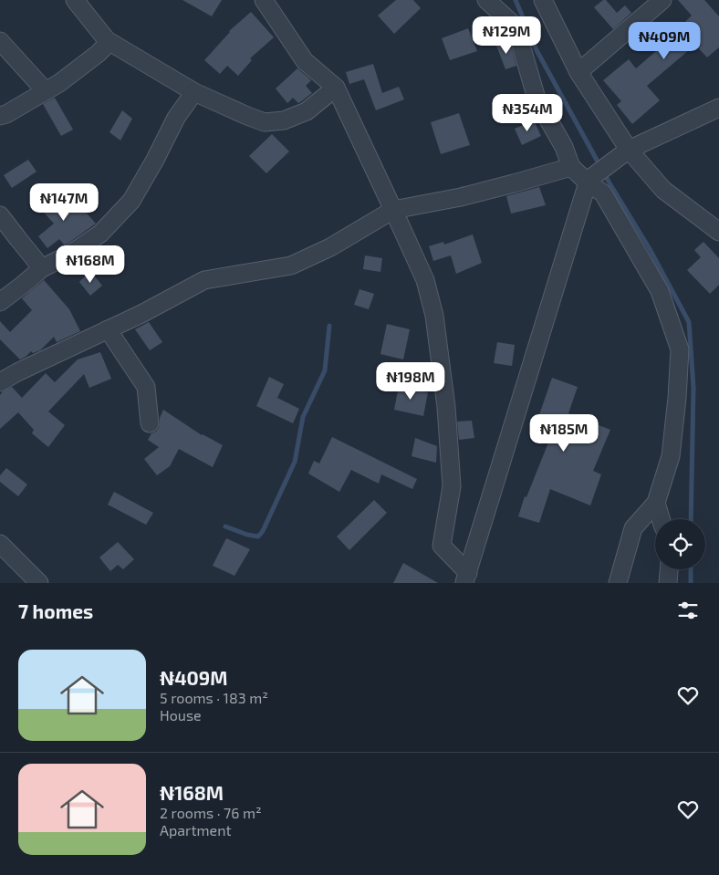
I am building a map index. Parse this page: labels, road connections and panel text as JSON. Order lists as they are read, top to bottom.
{
  "page": {
    "price": [
      "₦129M",
      "₦409M",
      "₦354M",
      "₦147M",
      "₦168M",
      "₦198M",
      "₦185M"
    ],
    "heading": "7 homes",
    "list": [
      {
        "name": "₦409M",
        "note": "5 rooms · 183 m² · House"
      },
      {
        "name": "₦168M",
        "note": "2 rooms · 76 m² · Apartment"
      }
    ]
  }
}
